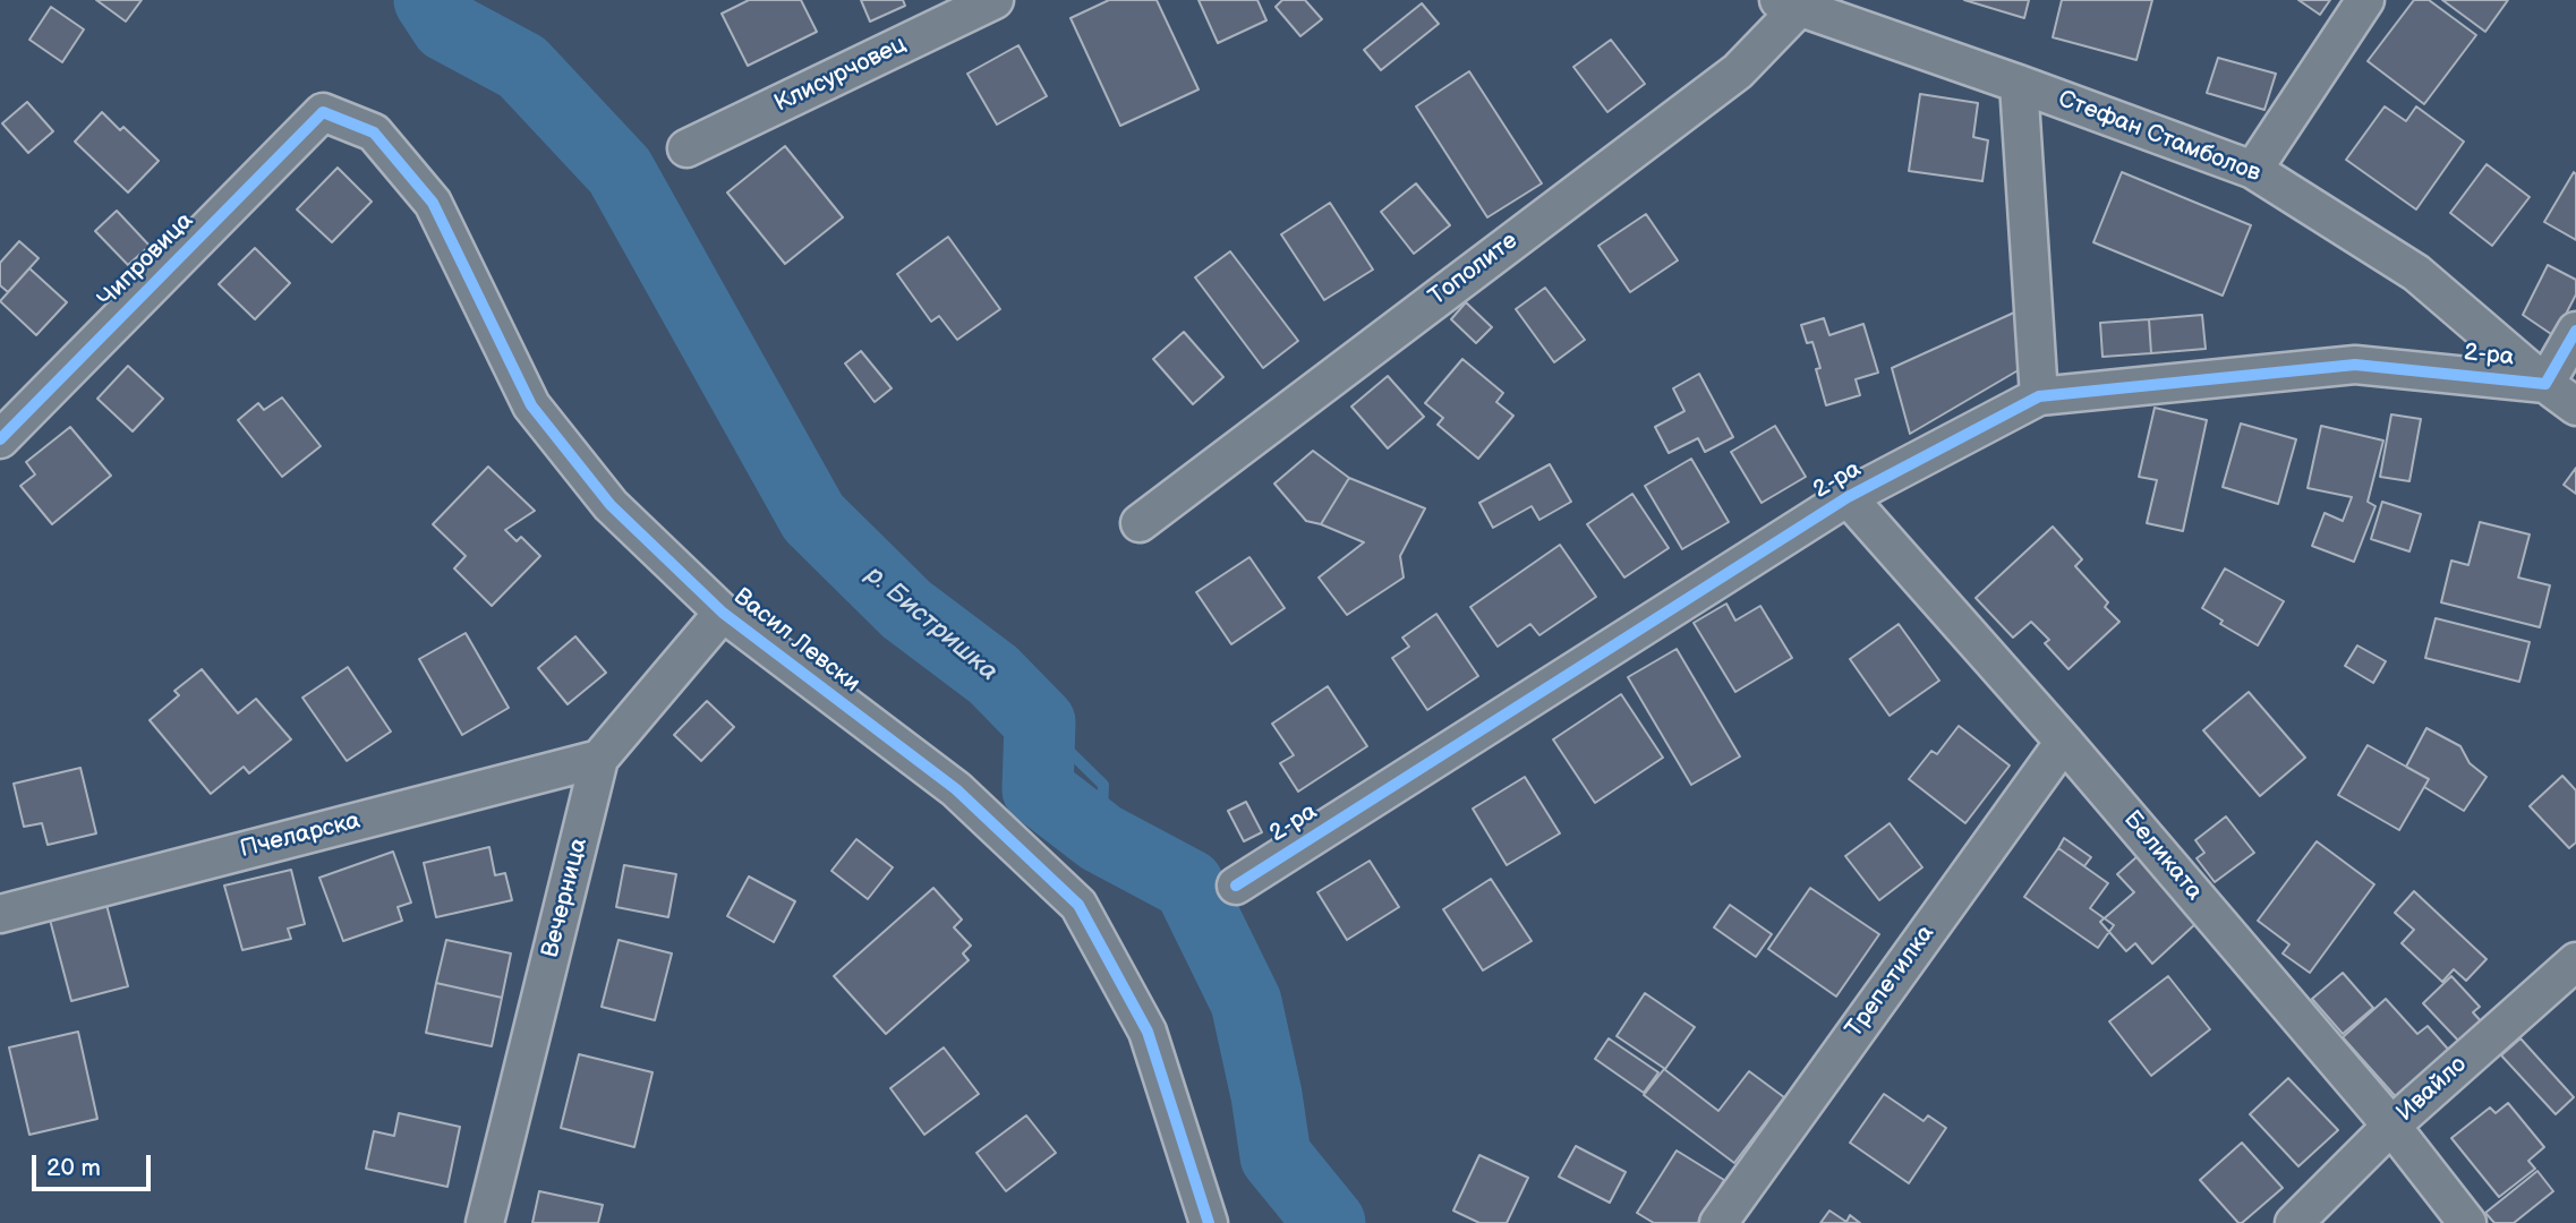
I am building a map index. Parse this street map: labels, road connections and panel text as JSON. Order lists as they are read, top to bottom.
{
  "streets": {
    "street": [
      "Клисурчовец",
      "Стефан Стамболов",
      "Чипровица",
      "Тополите",
      "2-ра",
      "Васил Левски",
      "Пчеларска",
      "Беликата",
      "Вечерница",
      "Трепетилка",
      "Ивайло"
    ]
  },
  "crossings": [
    ["Стефан Стамболов", "Тополите"],
    ["Стефан Стамболов", "2-ра"],
    ["Чипровица", "Васил Левски"],
    ["2-ра", "Беликата"],
    ["Васил Левски", "Вечерница"],
    ["Пчеларска", "Вечерница"],
    ["Беликата", "Трепетилка"],
    ["Беликата", "Ивайло"]
  ],
  "water": ["р. Бистришка"],
  "scale_bar": "20 m"
}
